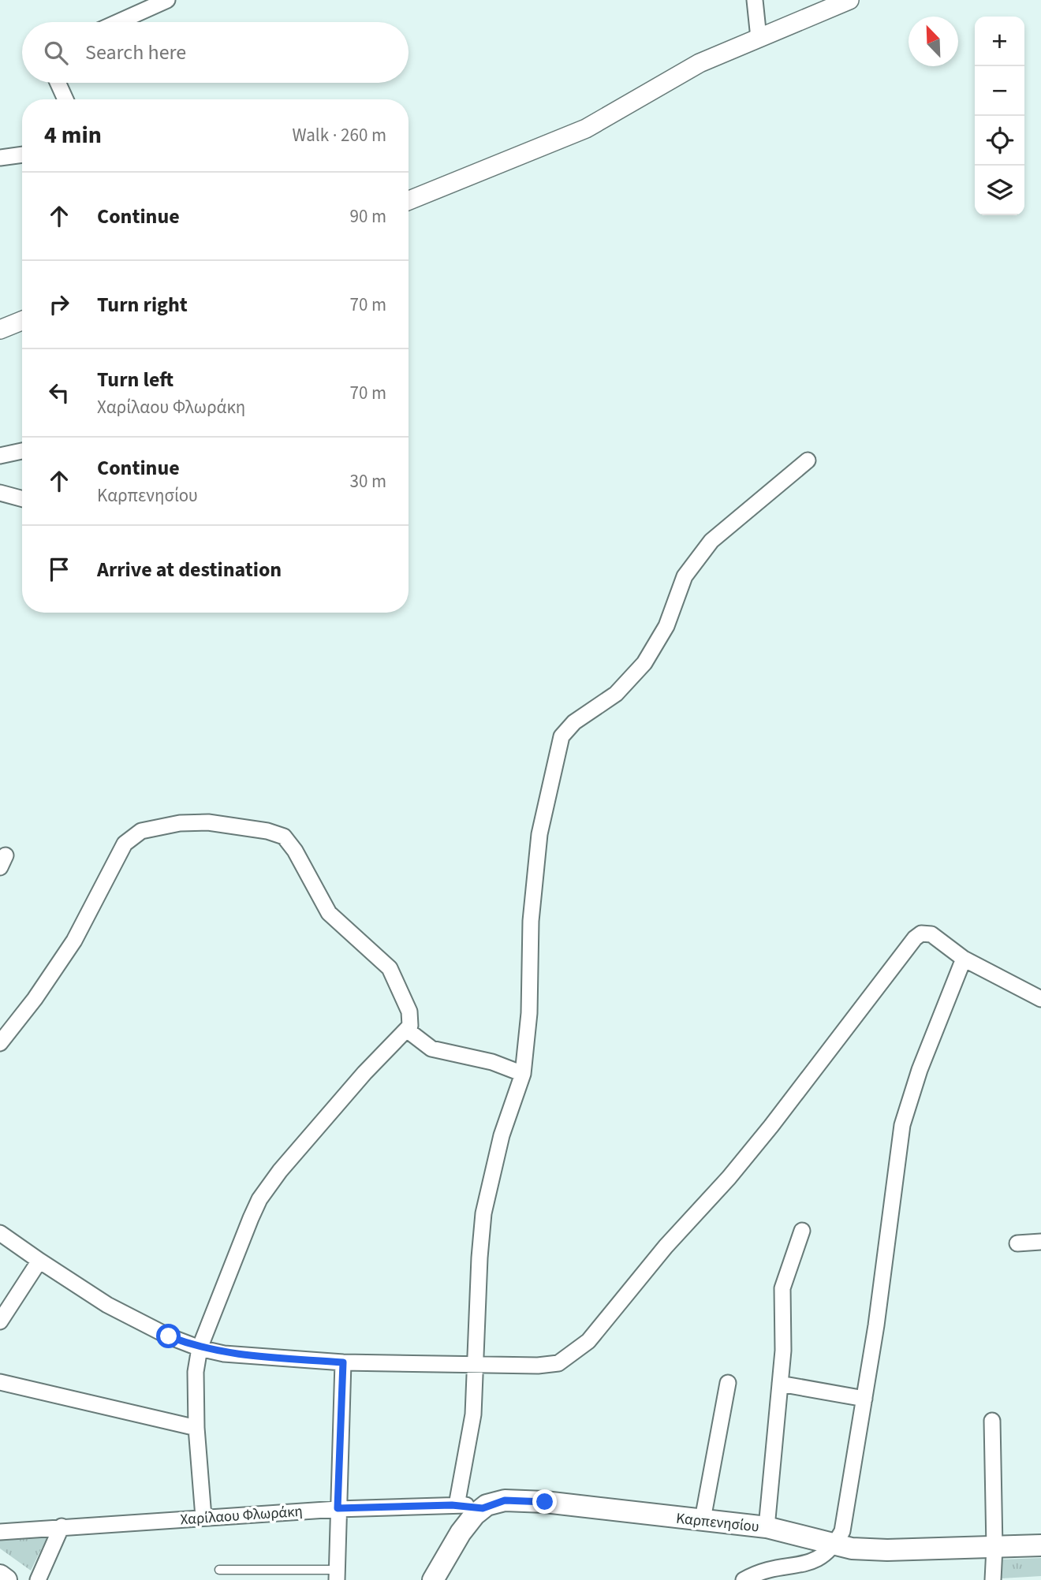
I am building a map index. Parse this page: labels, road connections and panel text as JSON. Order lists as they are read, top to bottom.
{
  "streets": {
    "main road": ["Καρπενησίου"],
    "street": ["Χαρίλαου Φλωράκη"]
  },
  "crossings": [
    ["Χαρίλαου Φλωράκη", "Καρπενησίου"]
  ],
  "north": "top left",
  "page": {
    "map_buttons": ["+", "−"],
    "search": "Search here",
    "heading": ["4 min", "Walk · 260 m"],
    "list": [
      ["Continue", "90 m"],
      ["Turn right", "70 m"],
      ["Turn left", "Χαρίλαου Φλωράκη", "70 m"],
      ["Continue", "Καρπενησίου", "30 m"],
      "Arrive at destination"
    ]
  }
}
